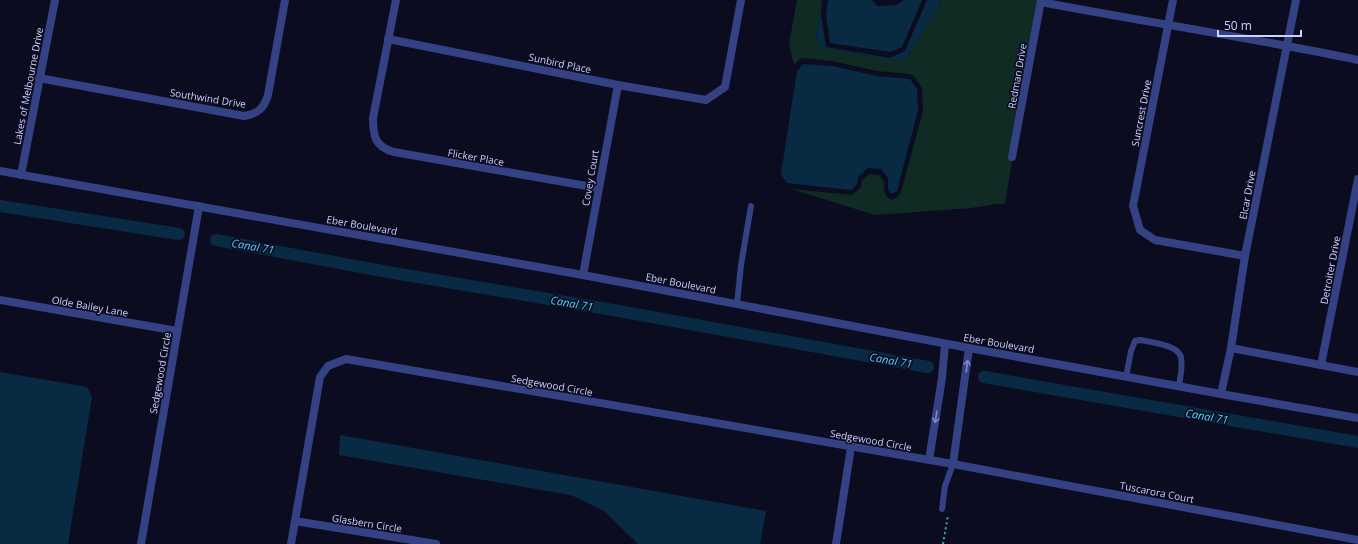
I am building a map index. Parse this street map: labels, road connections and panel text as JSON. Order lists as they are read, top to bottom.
{
  "streets": {
    "street": [
      "Sunbird Place",
      "Redman Drive",
      "Lakes of Melbourne Drive",
      "Southwind Drive",
      "Suncrest Drive",
      "Flicker Place",
      "Covey Court",
      "Elcar Drive",
      "Eber Boulevard",
      "Detroiter Drive",
      "Olde Bailey Lane",
      "Sedgewood Circle",
      "Tuscarora Court",
      "Glasbern Circle"
    ]
  },
  "crossings": [
    ["Sunbird Place", "Flicker Place"],
    ["Sunbird Place", "Covey Court"],
    ["Lakes of Melbourne Drive", "Southwind Drive"],
    ["Lakes of Melbourne Drive", "Eber Boulevard"],
    ["Suncrest Drive", "Elcar Drive"],
    ["Flicker Place", "Covey Court"],
    ["Covey Court", "Eber Boulevard"],
    ["Elcar Drive", "Eber Boulevard"],
    ["Eber Boulevard", "Sedgewood Circle"],
    ["Olde Bailey Lane", "Sedgewood Circle"],
    ["Sedgewood Circle", "Tuscarora Court"],
    ["Sedgewood Circle", "Glasbern Circle"]
  ],
  "water": ["Canal 71"],
  "scale_bar": "50 m"
}
